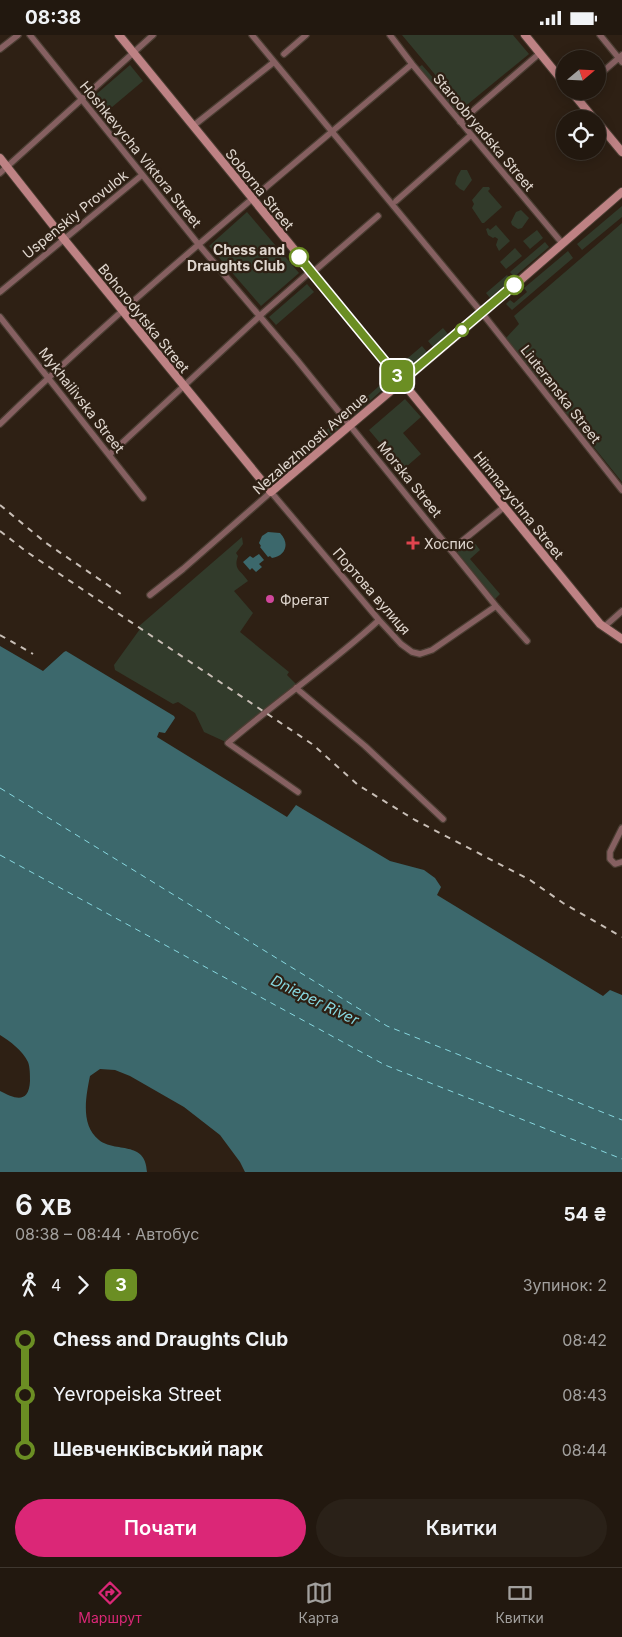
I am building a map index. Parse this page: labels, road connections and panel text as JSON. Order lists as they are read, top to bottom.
{
  "streets": {
    "street": [
      "Staroobryadska Street",
      "Hoshkevycha Viktora Street",
      "Soborna Street",
      "Uspenskiy Provulok",
      "Bohorodytska Street",
      "Liuteranska Street",
      "Mykhailivska Street",
      "Nezalezhnosti Avenue",
      "Morska Street",
      "Himnazychna Street",
      "Портова вулиця"
    ]
  },
  "crossings": [
    ["Staroobryadska Street", "Nezalezhnosti Avenue"],
    ["Hoshkevycha Viktora Street", "Uspenskiy Provulok"],
    ["Hoshkevycha Viktora Street", "Nezalezhnosti Avenue"],
    ["Hoshkevycha Viktora Street", "Morska Street"],
    ["Soborna Street", "Nezalezhnosti Avenue"],
    ["Soborna Street", "Himnazychna Street"],
    ["Uspenskiy Provulok", "Bohorodytska Street"],
    ["Bohorodytska Street", "Nezalezhnosti Avenue"],
    ["Bohorodytska Street", "Портова вулиця"],
    ["Liuteranska Street", "Nezalezhnosti Avenue"],
    ["Nezalezhnosti Avenue", "Morska Street"],
    ["Nezalezhnosti Avenue", "Himnazychna Street"],
    ["Nezalezhnosti Avenue", "Портова вулиця"],
    ["Morska Street", "Портова вулиця"]
  ],
  "water": ["Dnieper River"],
  "places": {
    "other": ["Chess and Draughts Club", "Фрегат"],
    "health": ["Хоспис"]
  },
  "lines": ["bus line 3"],
  "north": "right",
  "page": {
    "status": "08:38",
    "on_map": "3",
    "heading": ["6 хв", "08:38 – 08:44 · Автобус", "54 ₴"],
    "legs": ["4", "3", "Зупинок: 2"],
    "list": [
      {
        "name": "Chess and Draughts Club",
        "value": "08:42"
      },
      {
        "name": "Yevropeiska Street",
        "value": "08:43"
      },
      {
        "name": "Шевченківський парк",
        "value": "08:44"
      }
    ],
    "buttons": ["Почати", "Квитки"],
    "tabs": ["Маршрут", "Карта", "Квитки"]
  }
}
